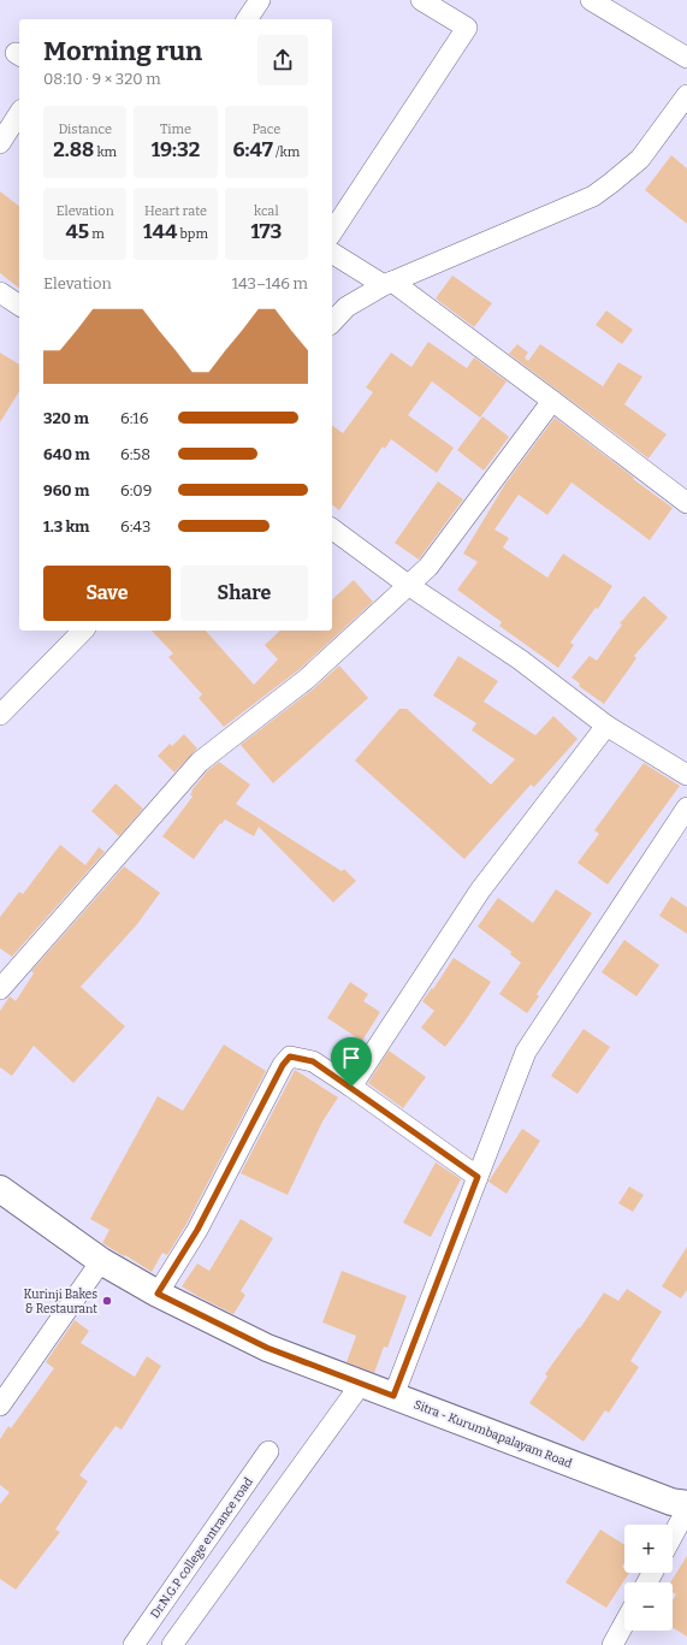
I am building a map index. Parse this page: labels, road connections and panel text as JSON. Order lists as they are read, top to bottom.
{
  "streets": {
    "main road": ["Sitra - Kurumbapalayam Road"],
    "street": ["Dr.N.G.P college entrance road"]
  },
  "places": ["Kurinji Bakes & Restaurant"],
  "page": {
    "heading": ["Morning run", "08:10 · 9 × 320 m"],
    "stats": [
      ["Distance", "2.88 km"],
      ["Time", "19:32"],
      ["Pace", "6:47 /km"],
      ["Elevation", "45 m"],
      ["Heart rate", "144 bpm"],
      ["kcal", "173"]
    ],
    "chart": ["Elevation", "143–146 m"],
    "list": [
      {
        "name": "320 m",
        "note": "6:16"
      },
      {
        "name": "640 m",
        "note": "6:58"
      },
      {
        "name": "960 m",
        "note": "6:09"
      },
      {
        "name": "1.3 km",
        "note": "6:43"
      }
    ],
    "buttons": ["Save", "Share"],
    "map_buttons": ["+", "−"]
  }
}
